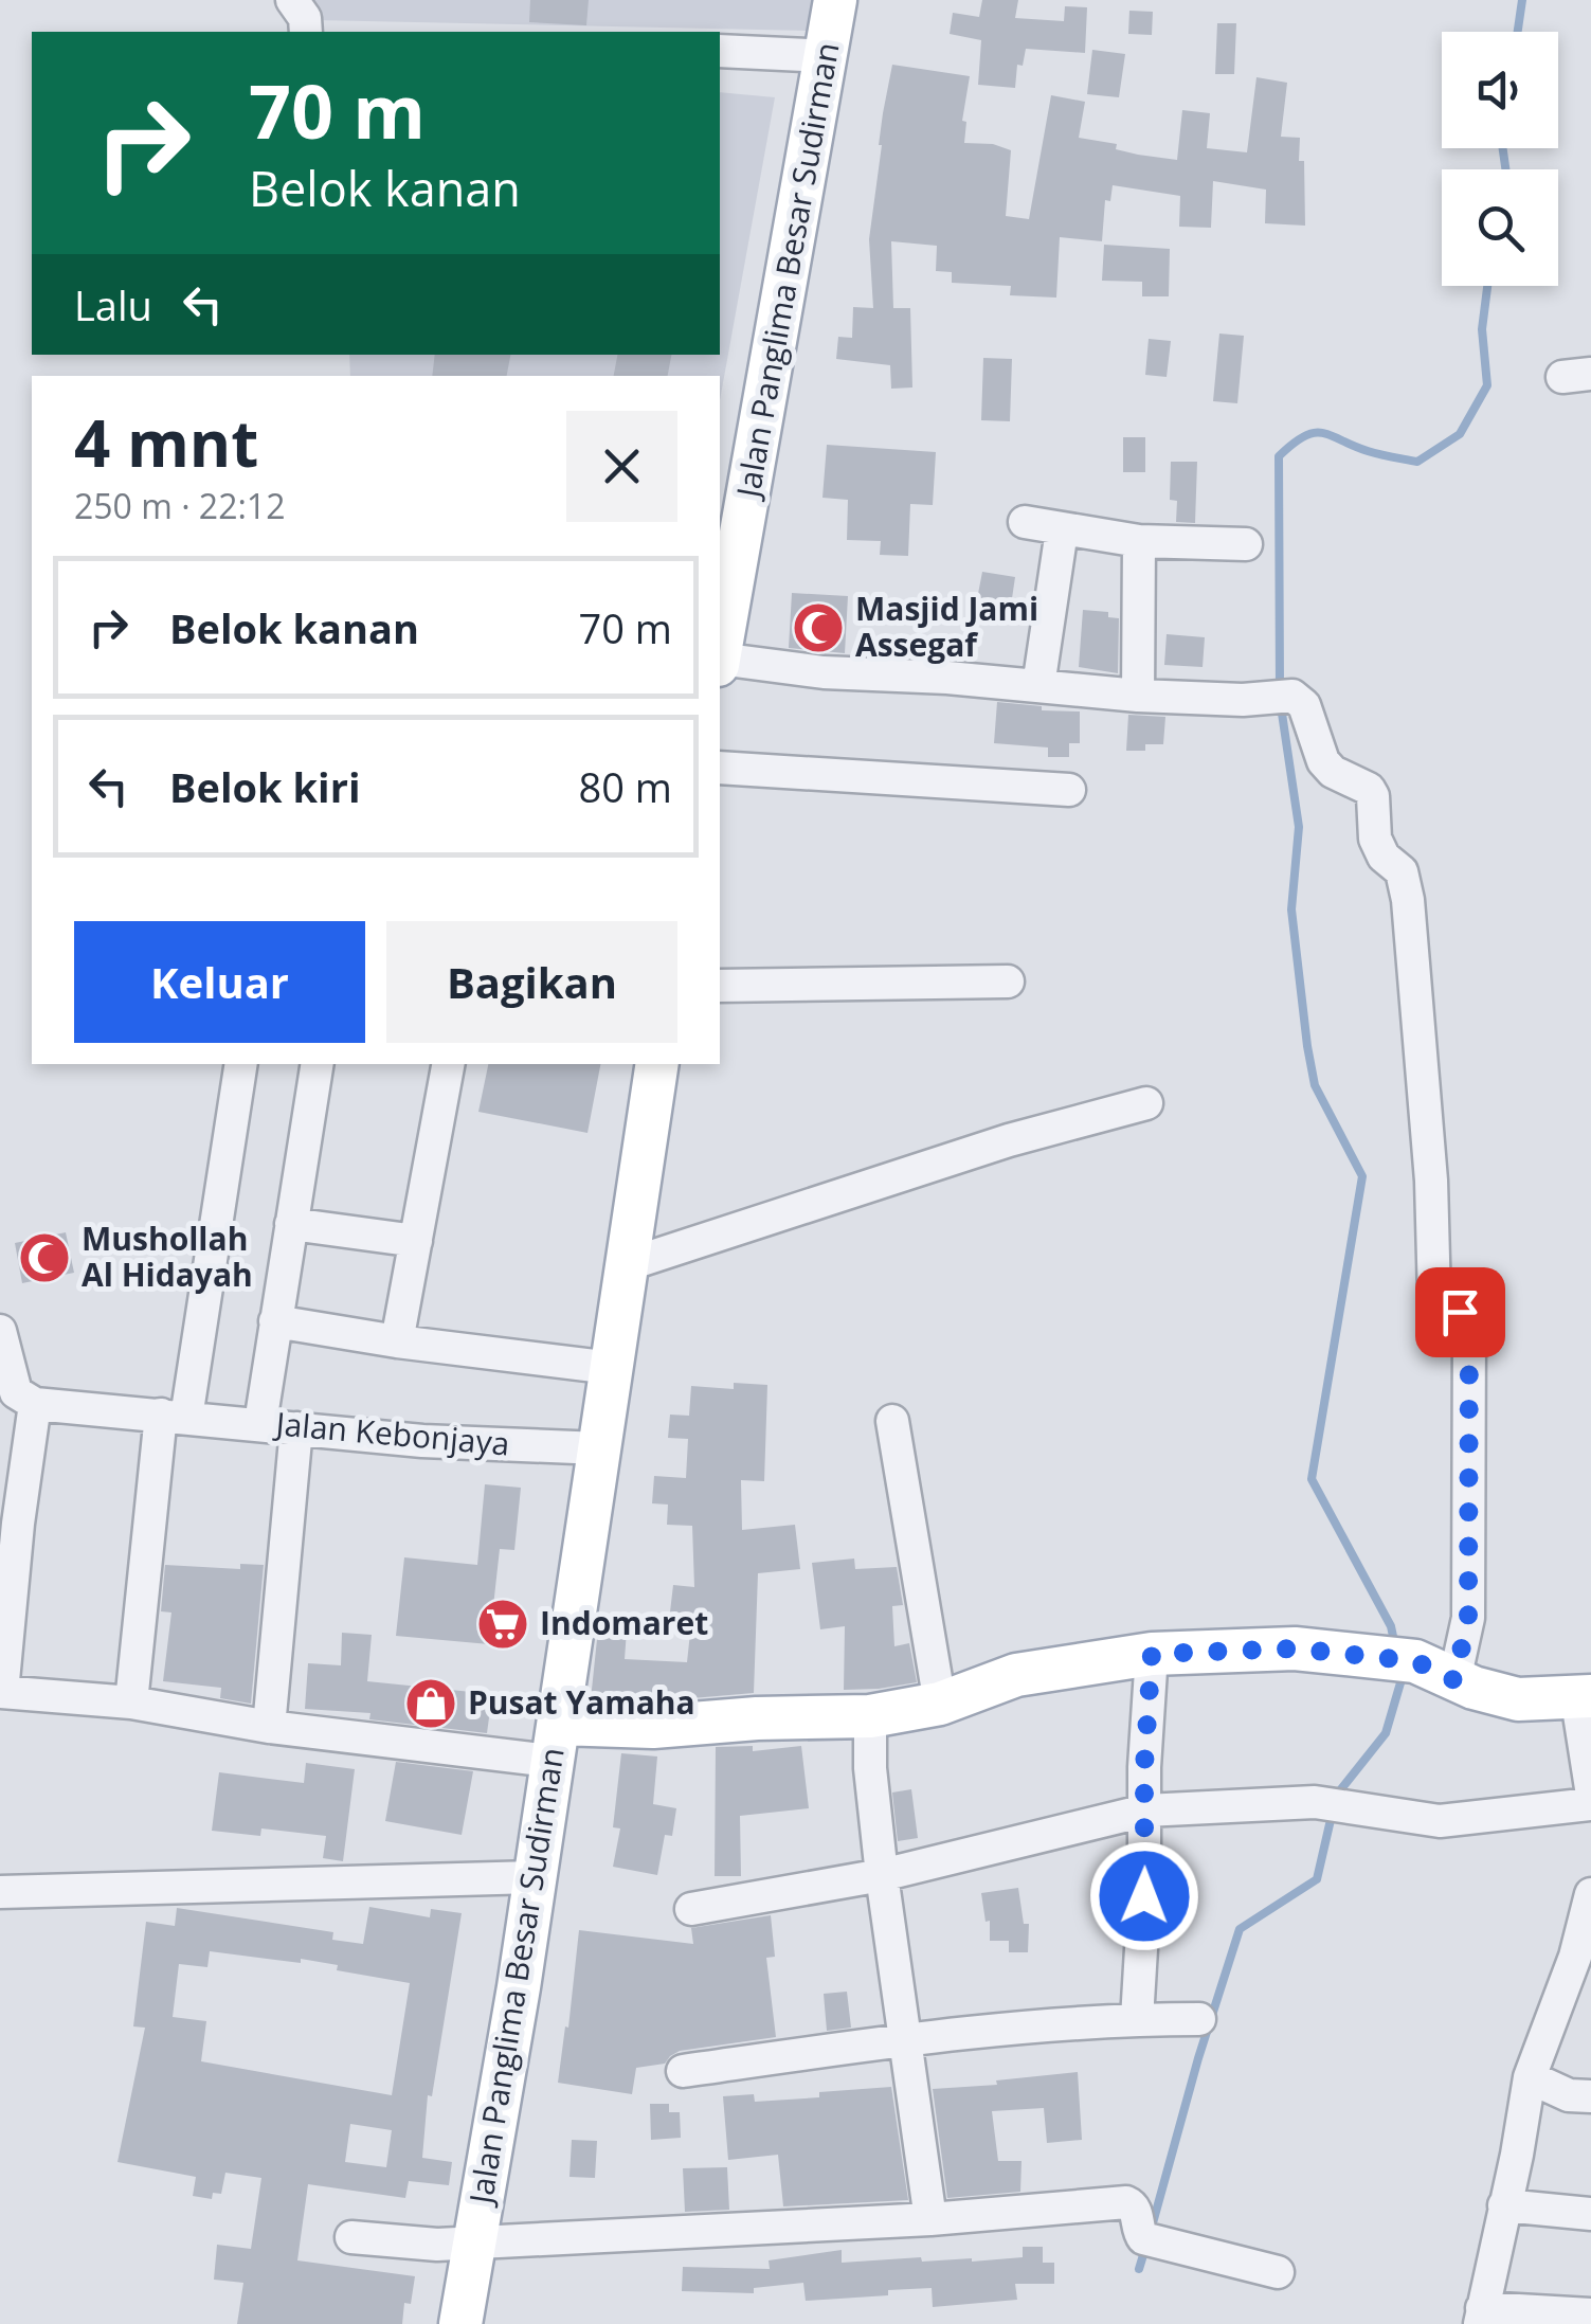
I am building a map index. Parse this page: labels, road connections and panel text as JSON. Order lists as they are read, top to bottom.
{
  "streets": {
    "main road": ["Jalan Panglima Besar Sudirman"],
    "street": ["Jalan Kebonjaya"]
  },
  "crossings": [
    ["Jalan Panglima Besar Sudirman", "Jalan Kebonjaya"]
  ],
  "places": {
    "mosque": ["Masjid Jami Assegaf", "Mushollah Al Hidayah"],
    "supermarket": ["Indomaret"],
    "shop": ["Pusat Yamaha"]
  },
  "page": {
    "turn": ["70 m", "Belok kanan"],
    "then": "Lalu",
    "heading": ["4 mnt", "250 m · 22:12"],
    "list": [
      {
        "name": "Belok kanan",
        "value": "70 m"
      },
      {
        "name": "Belok kiri",
        "value": "80 m"
      }
    ],
    "buttons": ["Keluar", "Bagikan"]
  }
}
